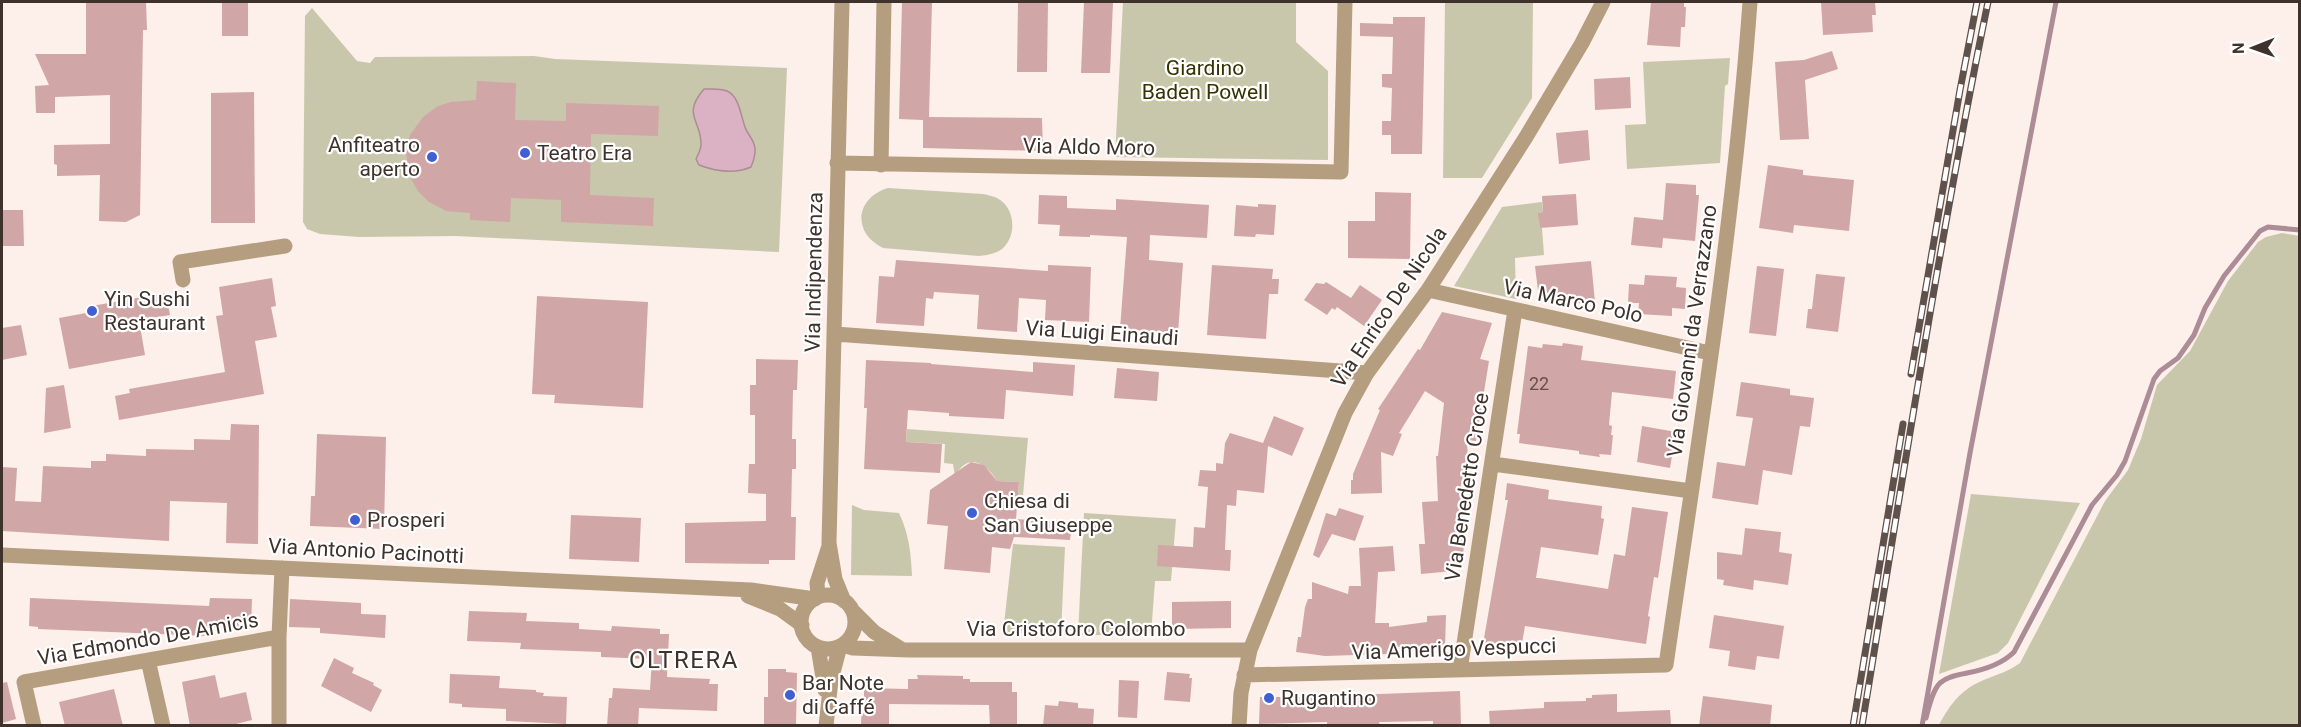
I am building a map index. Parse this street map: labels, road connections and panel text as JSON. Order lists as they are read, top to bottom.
{
  "streets": {
    "street": [
      "Via Aldo Moro",
      "Via Indipendenza",
      "Via Marco Polo",
      "Via Enrico De Nicola",
      "Via Giovanni da Verrazzano",
      "Via Luigi Einaudi",
      "Via Benedetto Croce",
      "Via Antonio Pacinotti",
      "Via Cristoforo Colombo",
      "Via Edmondo De Amicis",
      "Via Amerigo Vespucci"
    ]
  },
  "crossings": [
    ["Via Aldo Moro", "Via Indipendenza"],
    ["Via Indipendenza", "Via Luigi Einaudi"],
    ["Via Indipendenza", "Via Antonio Pacinotti"],
    ["Via Indipendenza", "Via Cristoforo Colombo"],
    ["Via Marco Polo", "Via Enrico De Nicola"],
    ["Via Marco Polo", "Via Giovanni da Verrazzano"],
    ["Via Marco Polo", "Via Benedetto Croce"],
    ["Via Enrico De Nicola", "Via Luigi Einaudi"],
    ["Via Enrico De Nicola", "Via Cristoforo Colombo"],
    ["Via Enrico De Nicola", "Via Amerigo Vespucci"],
    ["Via Giovanni da Verrazzano", "Via Amerigo Vespucci"],
    ["Via Benedetto Croce", "Via Amerigo Vespucci"],
    ["Via Antonio Pacinotti", "Via Cristoforo Colombo"]
  ],
  "districts": ["OLTRERA"],
  "parks": ["Giardino Baden Powell"],
  "places": [
    "Teatro Era",
    "Anfiteatro aperto",
    "Yin Sushi Restaurant",
    "Chiesa di San Giuseppe",
    "Prosperi",
    "Bar Note di Caffé",
    "Rugantino"
  ],
  "house_numbers": ["22"],
  "north": "left"
}
